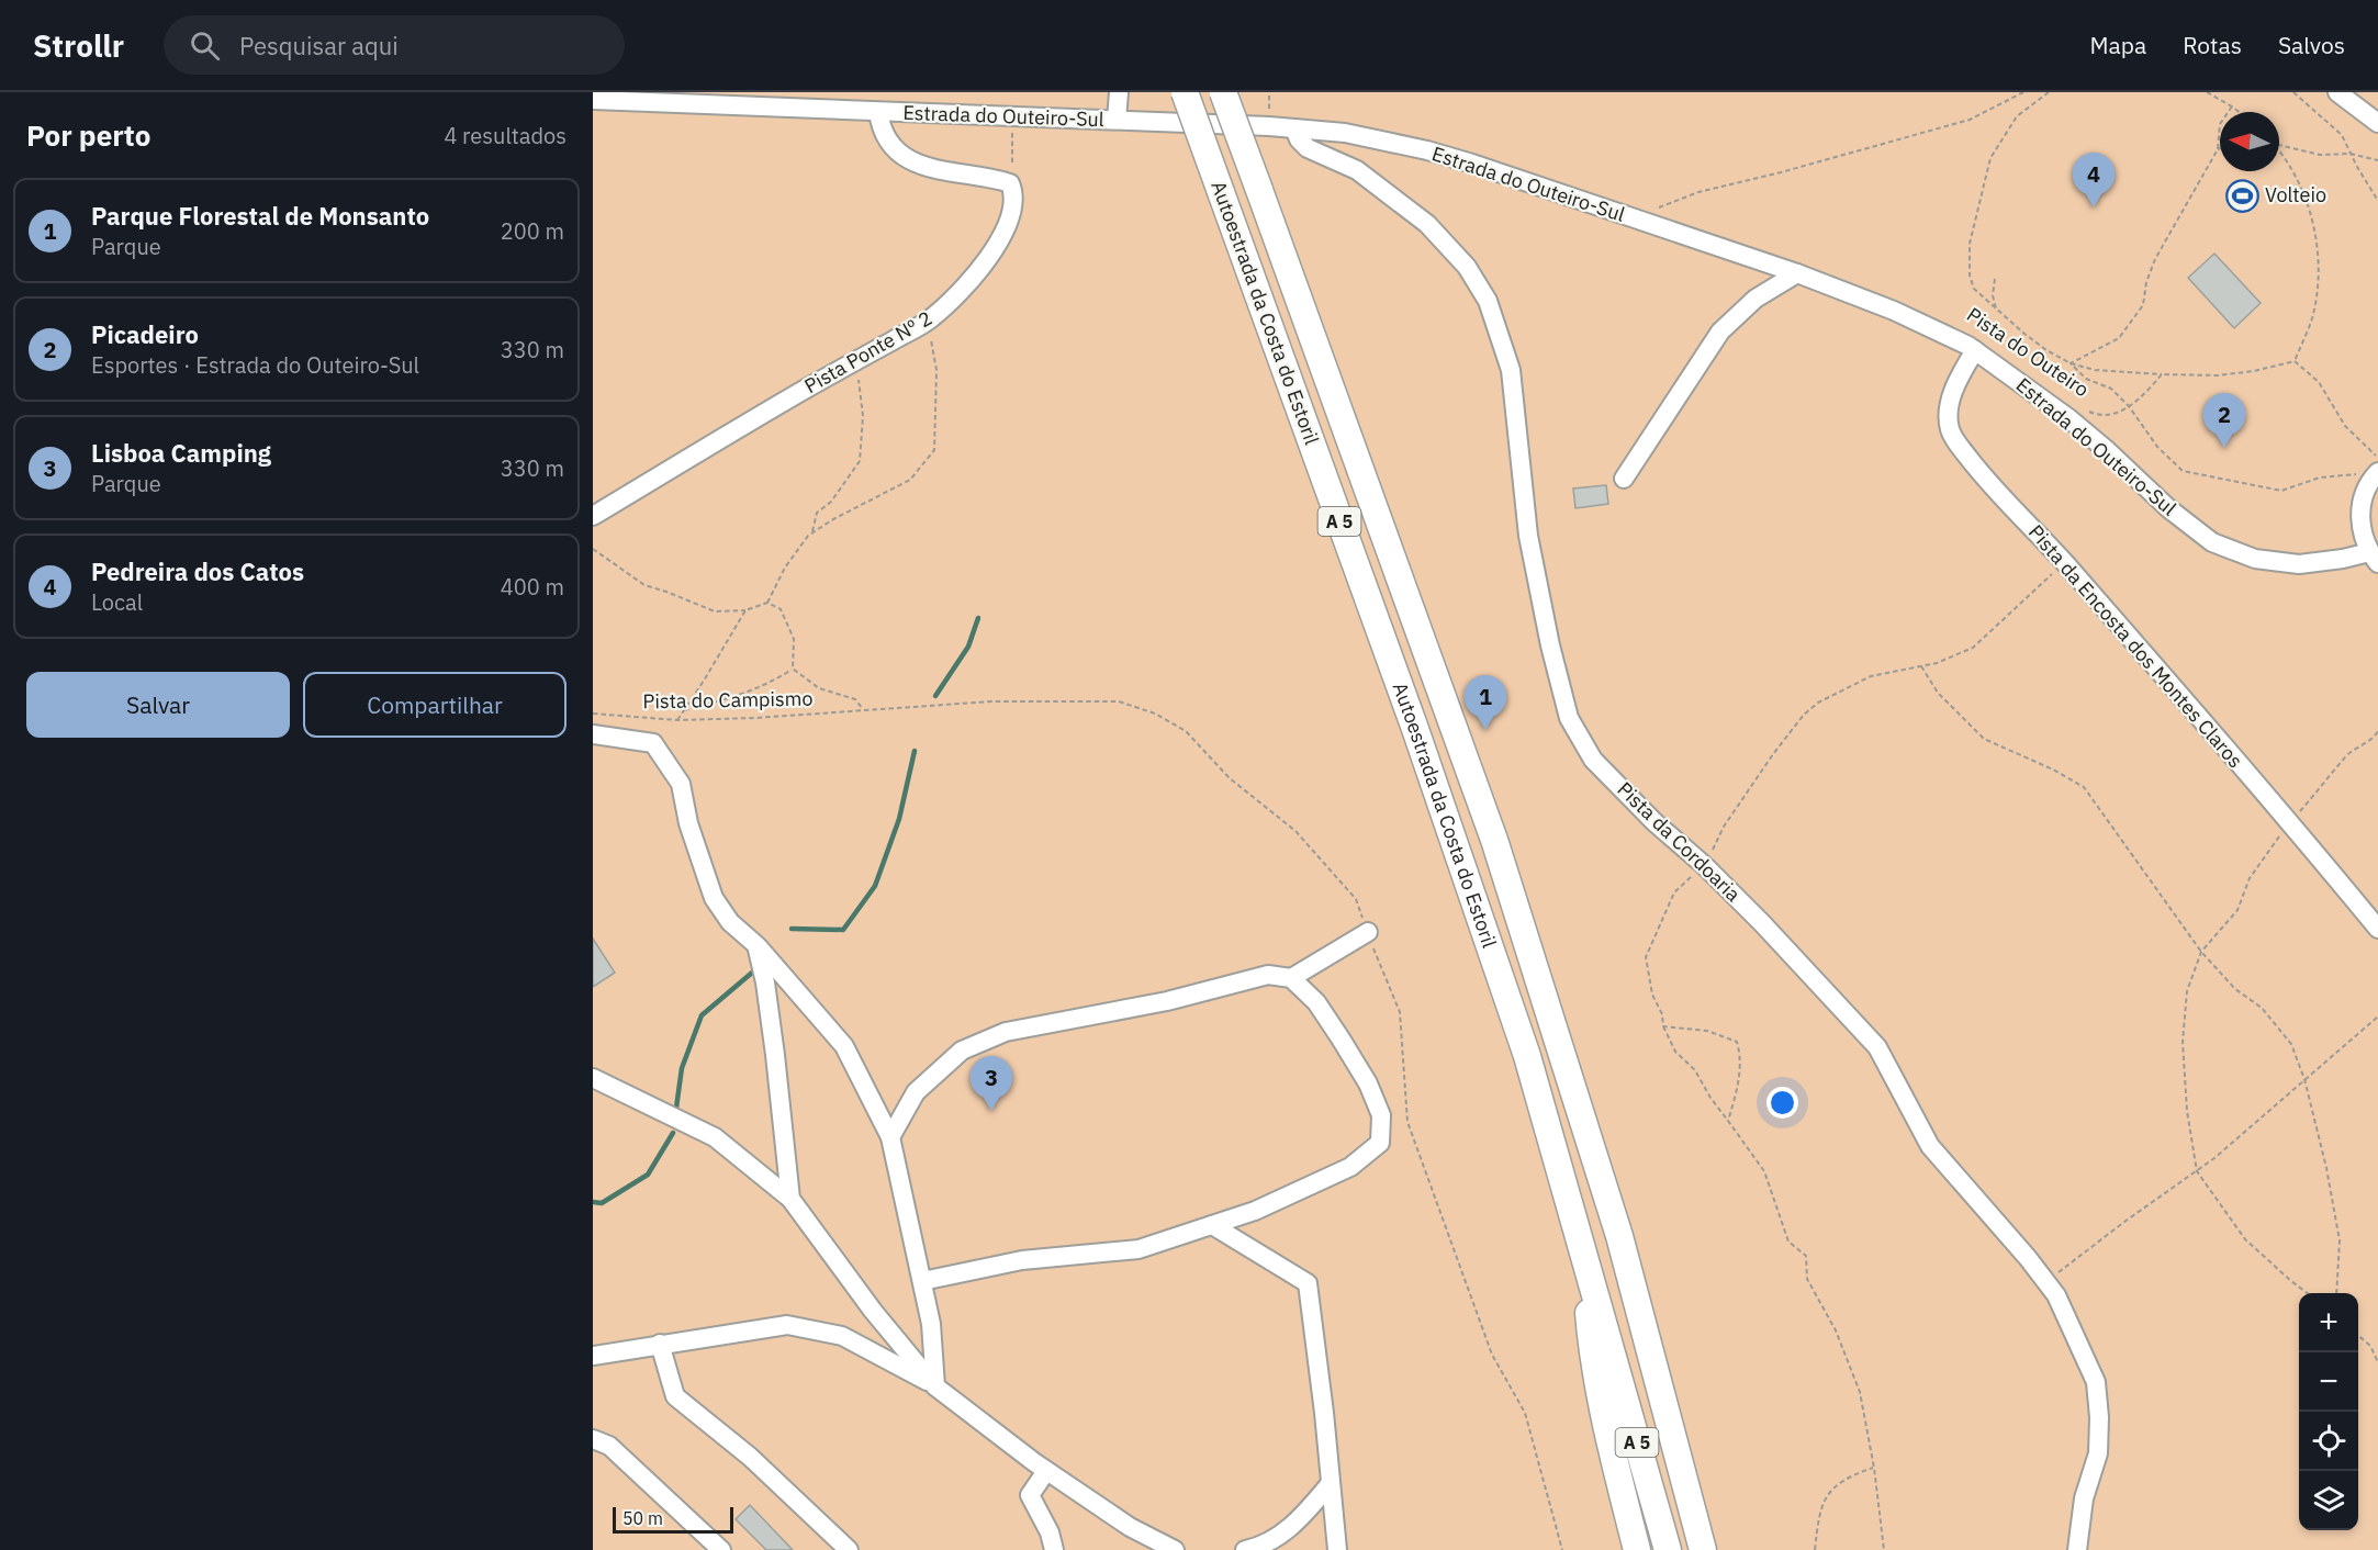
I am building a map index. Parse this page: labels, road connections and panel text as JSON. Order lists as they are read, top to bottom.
{
  "streets": {
    "highway": ["Autoestrada da Costa do Estoril", "A 5"],
    "street": [
      "Estrada do Outeiro-Sul",
      "Pista Ponte Nº 2",
      "Pista da Encosta dos Montes Claros",
      "Pista da Cordoaria"
    ],
    "path": ["Pista do Outeiro", "Pista do Campismo"]
  },
  "crossings": [
    ["Estrada do Outeiro-Sul", "Pista da Encosta dos Montes Claros"],
    ["Estrada do Outeiro-Sul", "Pista da Cordoaria"]
  ],
  "places": {
    "sports": ["Volteio"]
  },
  "scale_bar": "50 m",
  "north": "left",
  "page": {
    "header": "Strollr",
    "search": "Pesquisar aqui",
    "nav": ["Mapa", "Rotas", "Salvos"],
    "heading": ["Por perto", "4 resultados"],
    "pins": [
      "4",
      "2",
      "1",
      "3"
    ],
    "list": [
      {
        "mark": "1",
        "name": "Parque Florestal de Monsanto",
        "note": "Parque",
        "value": "200 m"
      },
      {
        "mark": "2",
        "name": "Picadeiro",
        "note": "Esportes · Estrada do Outeiro-Sul",
        "value": "330 m"
      },
      {
        "mark": "3",
        "name": "Lisboa Camping",
        "note": "Parque",
        "value": "330 m"
      },
      {
        "mark": "4",
        "name": "Pedreira dos Catos",
        "note": "Local",
        "value": "400 m"
      }
    ],
    "buttons": ["Salvar", "Compartilhar"],
    "map_buttons": ["+", "−"],
    "scale": "50 m"
  }
}
